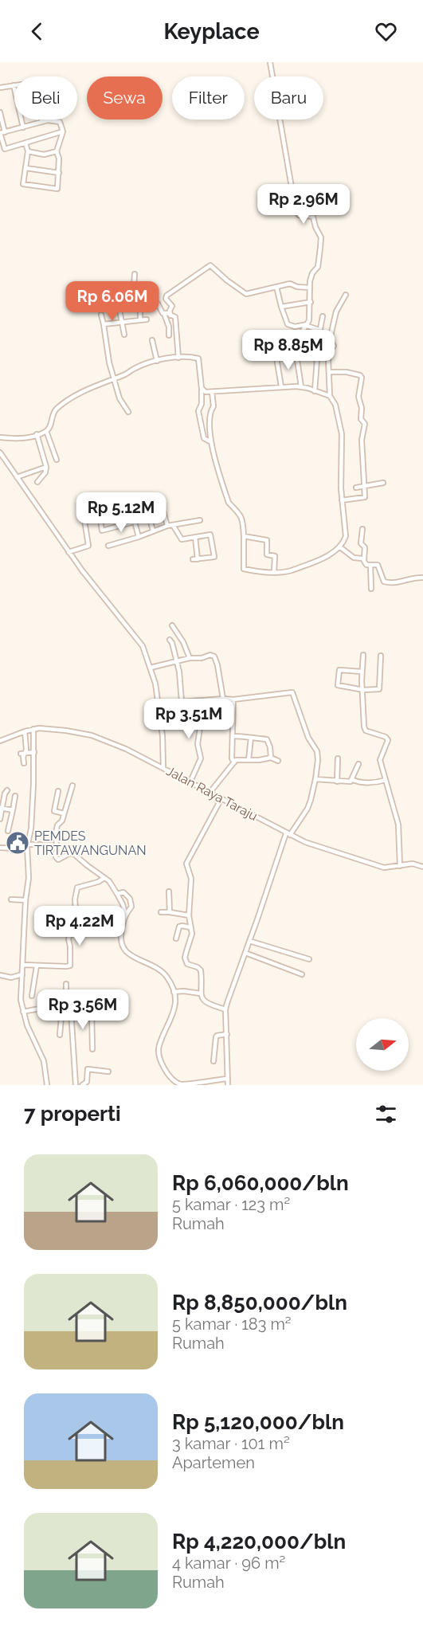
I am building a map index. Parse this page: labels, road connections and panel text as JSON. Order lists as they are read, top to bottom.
{
  "streets": {
    "street": ["Jalan Raya Taraju"]
  },
  "places": {
    "public building": ["PEMDES TIRTAWANGUNAN"]
  },
  "north": "right",
  "page": {
    "header": "Keyplace",
    "chip": [
      "Beli",
      "Sewa",
      "Filter",
      "Baru"
    ],
    "price": [
      "Rp 2.96M",
      "Rp 6.06M",
      "Rp 8.85M",
      "Rp 5.12M",
      "Rp 3.51M",
      "Rp 4.22M",
      "Rp 3.56M"
    ],
    "heading": "7 properti",
    "list": [
      {
        "name": "Rp 6,060,000/bln",
        "note": "5 kamar · 123 m² · Rumah"
      },
      {
        "name": "Rp 8,850,000/bln",
        "note": "5 kamar · 183 m² · Rumah"
      },
      {
        "name": "Rp 5,120,000/bln",
        "note": "3 kamar · 101 m² · Apartemen"
      },
      {
        "name": "Rp 4,220,000/bln",
        "note": "4 kamar · 96 m² · Rumah"
      }
    ]
  }
}
